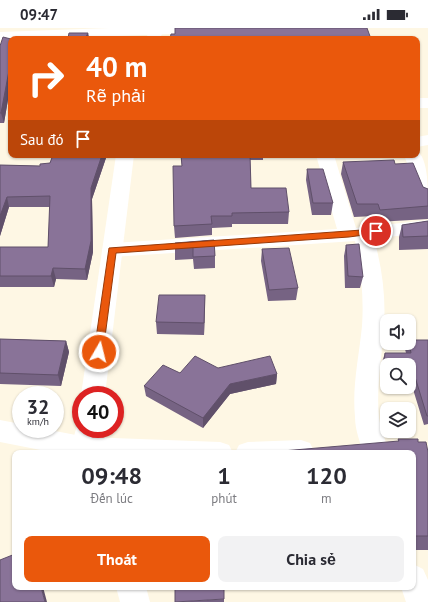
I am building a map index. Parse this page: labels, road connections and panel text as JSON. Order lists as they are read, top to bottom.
{
  "page": {
    "status": "09:47",
    "turn": ["40 m", "Rẽ phải"],
    "then": "Sau đó",
    "speed": "32 km/h",
    "limit": "40",
    "eta": [
      "09:48",
      "Đến lúc",
      "1",
      "phút",
      "120",
      "m"
    ],
    "buttons": ["Thoát", "Chia sẻ"]
  }
}
